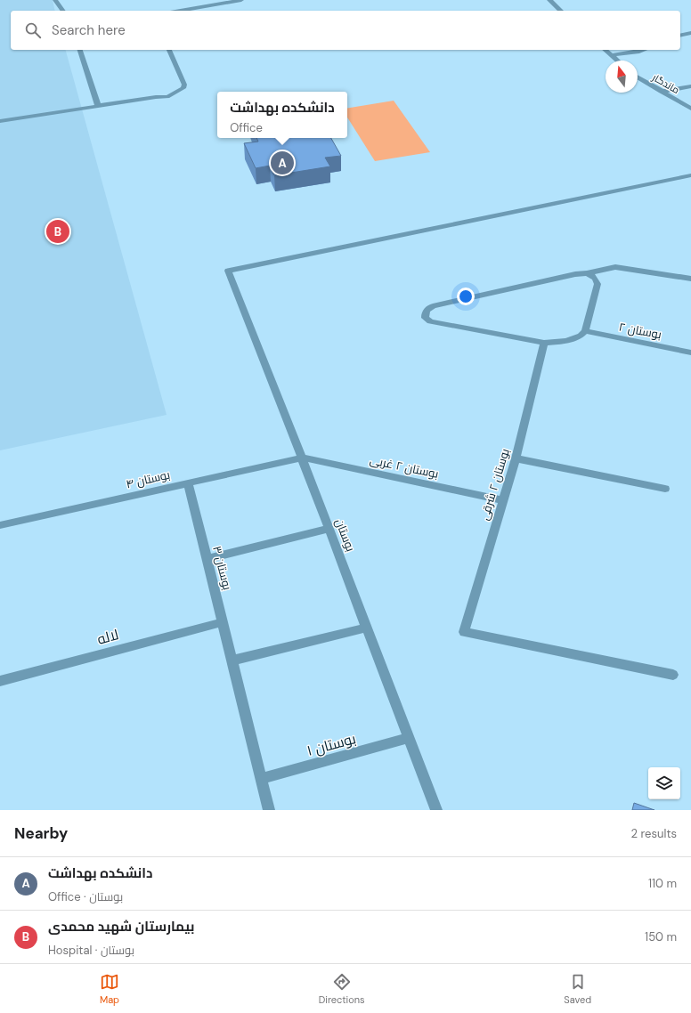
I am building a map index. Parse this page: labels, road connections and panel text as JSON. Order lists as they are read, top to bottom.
{
  "streets": {
    "street": [
      "ماندگار",
      "بوستان ۲",
      "بوستان ۲ غربی",
      "بوستان ۴",
      "بوستان ۲ شرقی",
      "بوستان",
      "بوستان ۳",
      "لاله",
      "بوستان ۱"
    ]
  },
  "crossings": [
    ["بوستان ۲ غربی", "بوستان ۴"],
    ["بوستان ۲ غربی", "بوستان ۲ شرقی"],
    ["بوستان ۲ غربی", "بوستان"],
    ["بوستان ۴", "بوستان"],
    ["بوستان ۴", "بوستان ۳"],
    ["بوستان", "بوستان ۱"],
    ["بوستان ۳", "لاله"],
    ["بوستان ۳", "بوستان ۱"]
  ],
  "north": "top",
  "page": {
    "search": "Search here",
    "popup": ["دانشکده بهداشت", "Office"],
    "pins": ["A", "B"],
    "heading": ["Nearby", "2 results"],
    "list": [
      {
        "mark": "A",
        "name": "دانشکده بهداشت",
        "note": "Office · بوستان",
        "value": "110 m"
      },
      {
        "mark": "B",
        "name": "بیمارستان شهید محمدی",
        "note": "Hospital · بوستان",
        "value": "150 m"
      }
    ],
    "nav": ["Map", "Directions", "Saved"]
  }
}
